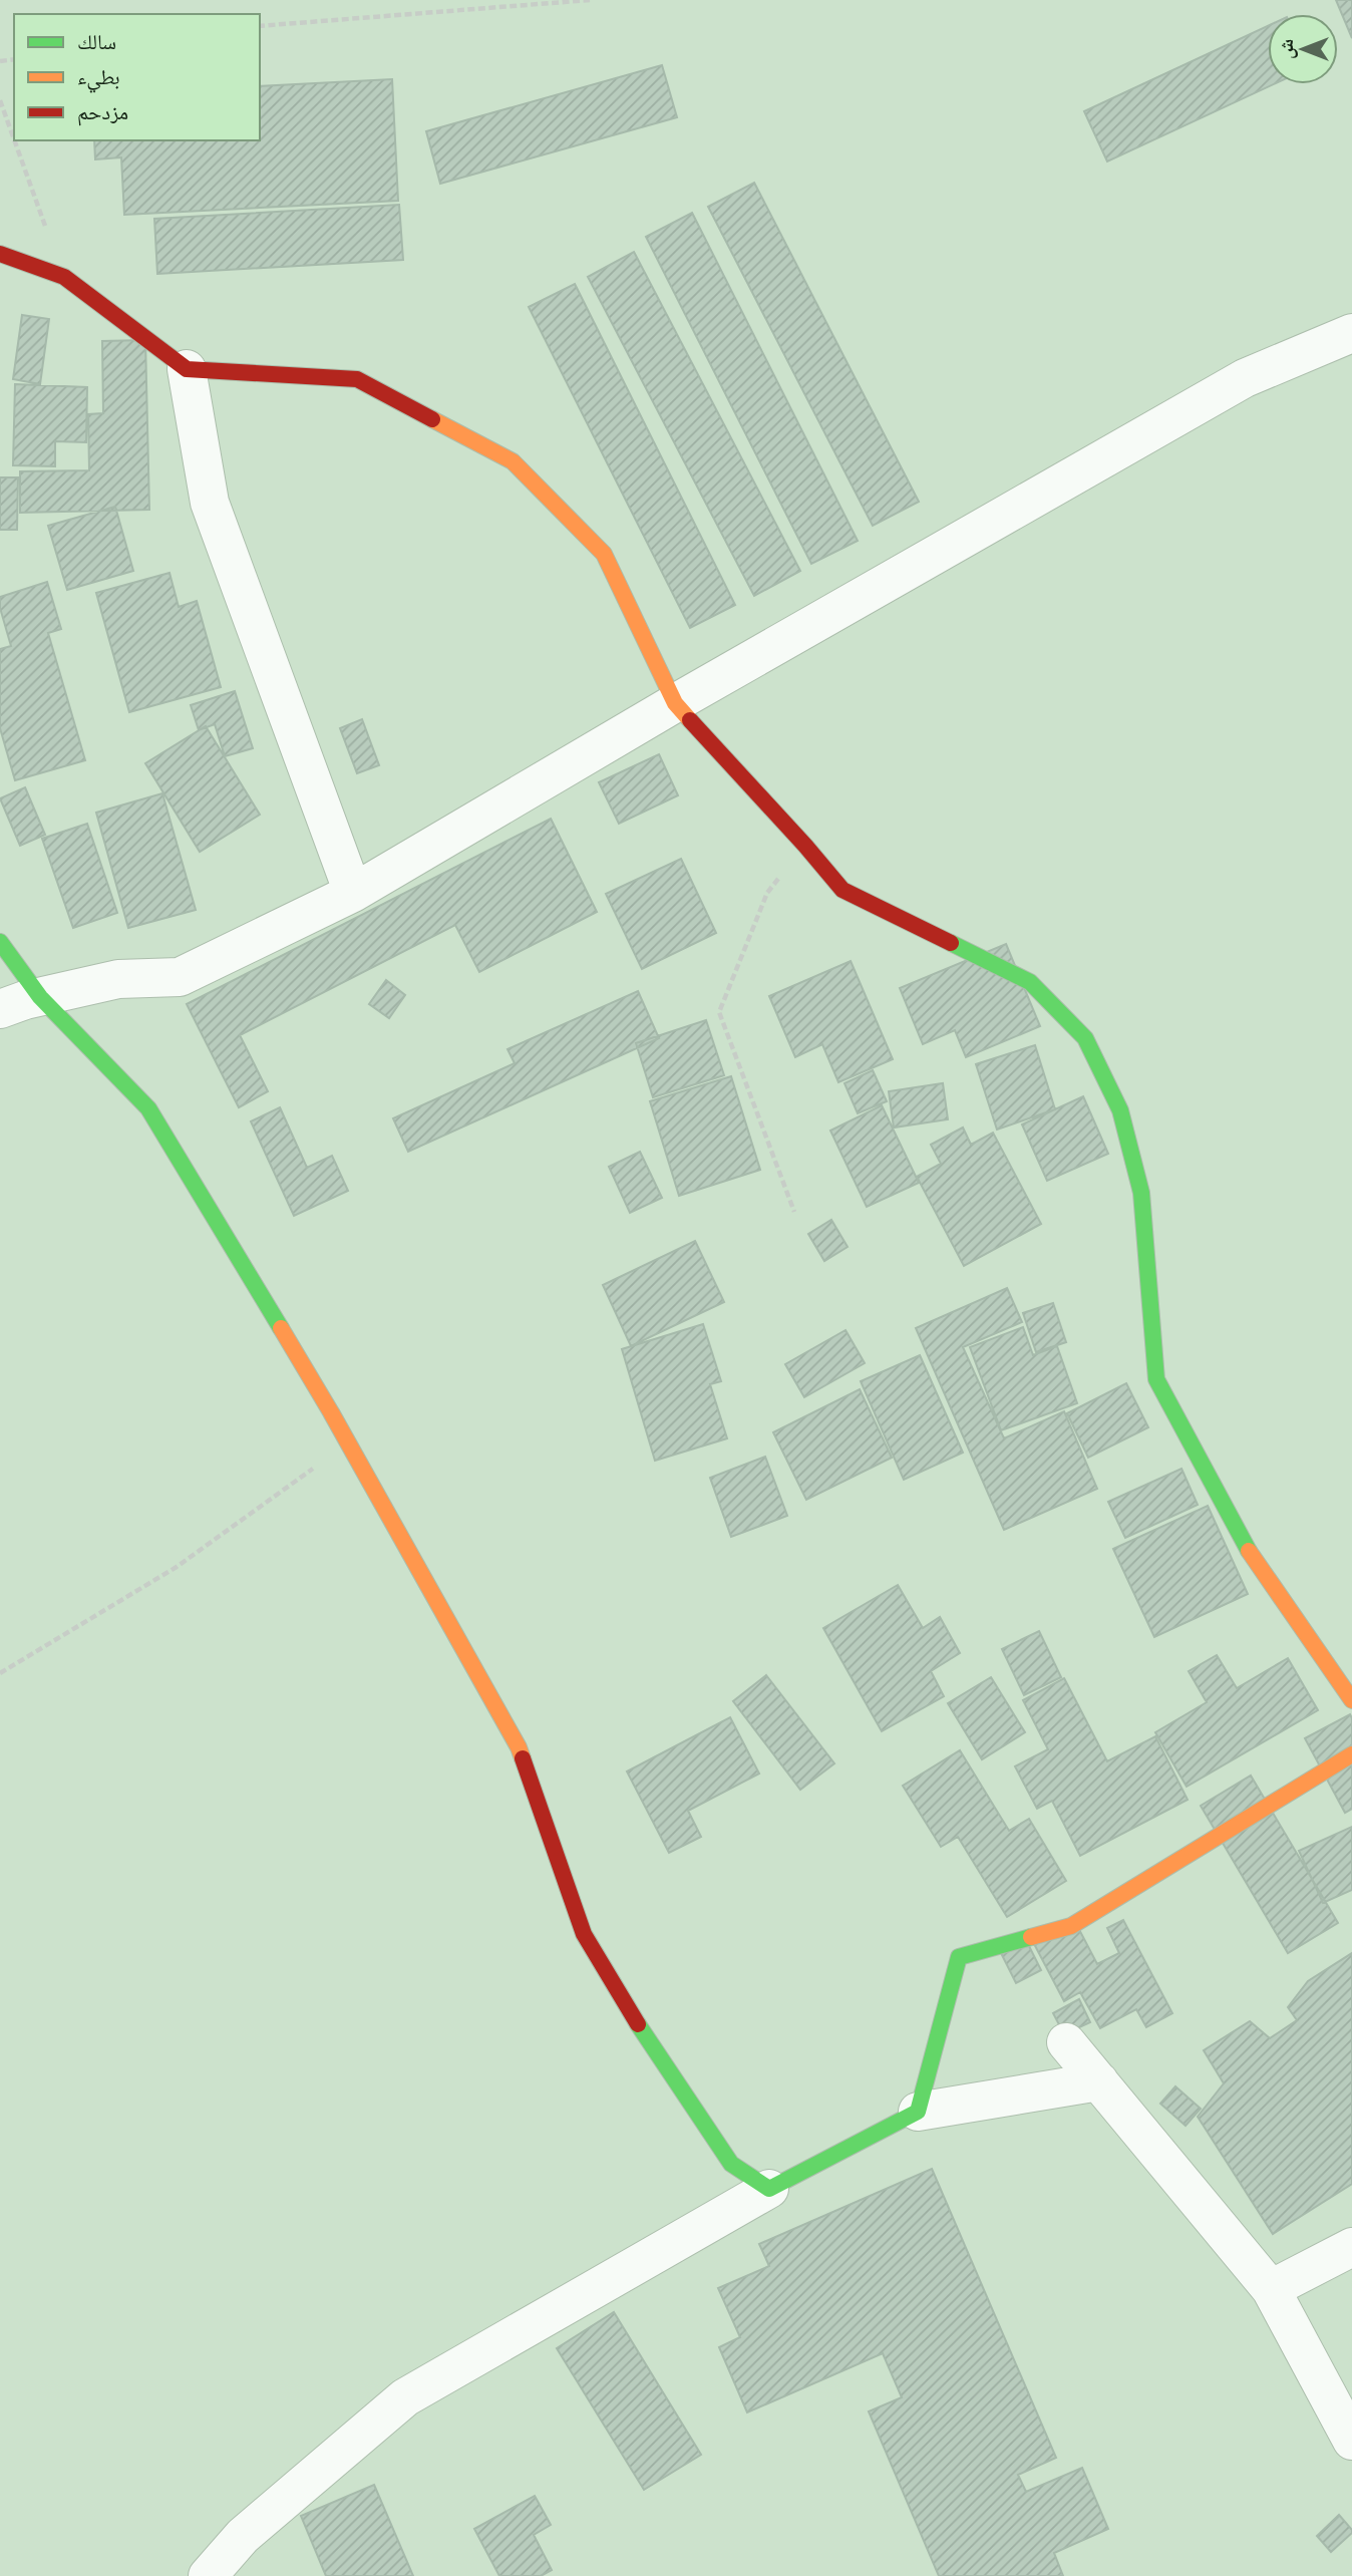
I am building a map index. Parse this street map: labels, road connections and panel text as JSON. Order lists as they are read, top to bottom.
{
  "legend": ["سالك", "بطيء", "مزدحم"],
  "north": "left"
}
